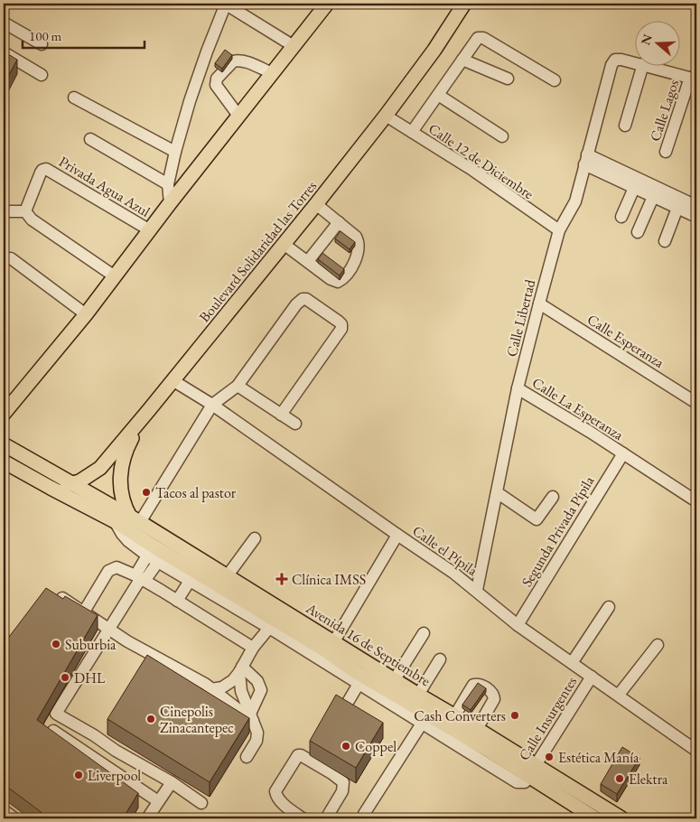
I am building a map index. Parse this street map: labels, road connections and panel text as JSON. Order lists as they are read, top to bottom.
{
  "streets": {
    "main road": ["Boulevard Solidaridad las Torres", "Avenida 16 de Septiembre"],
    "street": [
      "Calle Lagos",
      "Calle 12 de Diciembre",
      "Privada Agua Azul",
      "Calle Libertad",
      "Calle Esperanza",
      "Calle La Esperanza",
      "Segunda Privada Pípila",
      "Calle el Pípila",
      "Calle Insurgentes"
    ]
  },
  "crossings": [
    ["Calle 12 de Diciembre", "Boulevard Solidaridad las Torres"],
    ["Calle 12 de Diciembre", "Calle Libertad"],
    ["Boulevard Solidaridad las Torres", "Calle el Pípila"],
    ["Boulevard Solidaridad las Torres", "Avenida 16 de Septiembre"],
    ["Calle Libertad", "Calle Esperanza"],
    ["Calle Libertad", "Calle La Esperanza"],
    ["Calle Libertad", "Calle el Pípila"],
    ["Calle La Esperanza", "Segunda Privada Pípila"],
    ["Segunda Privada Pípila", "Calle el Pípila"],
    ["Calle el Pípila", "Calle Insurgentes"],
    ["Avenida 16 de Septiembre", "Calle Insurgentes"]
  ],
  "places": {
    "other": [
      "Tacos al pastor",
      "Suburbia",
      "DHL",
      "Cash Converters",
      "Cinepolis Zinacantepec",
      "Coppel",
      "Estética Manía",
      "Liverpool",
      "Elektra"
    ],
    "health": ["Clínica IMSS"]
  },
  "scale_bar": "100 m",
  "north": "left"
}
